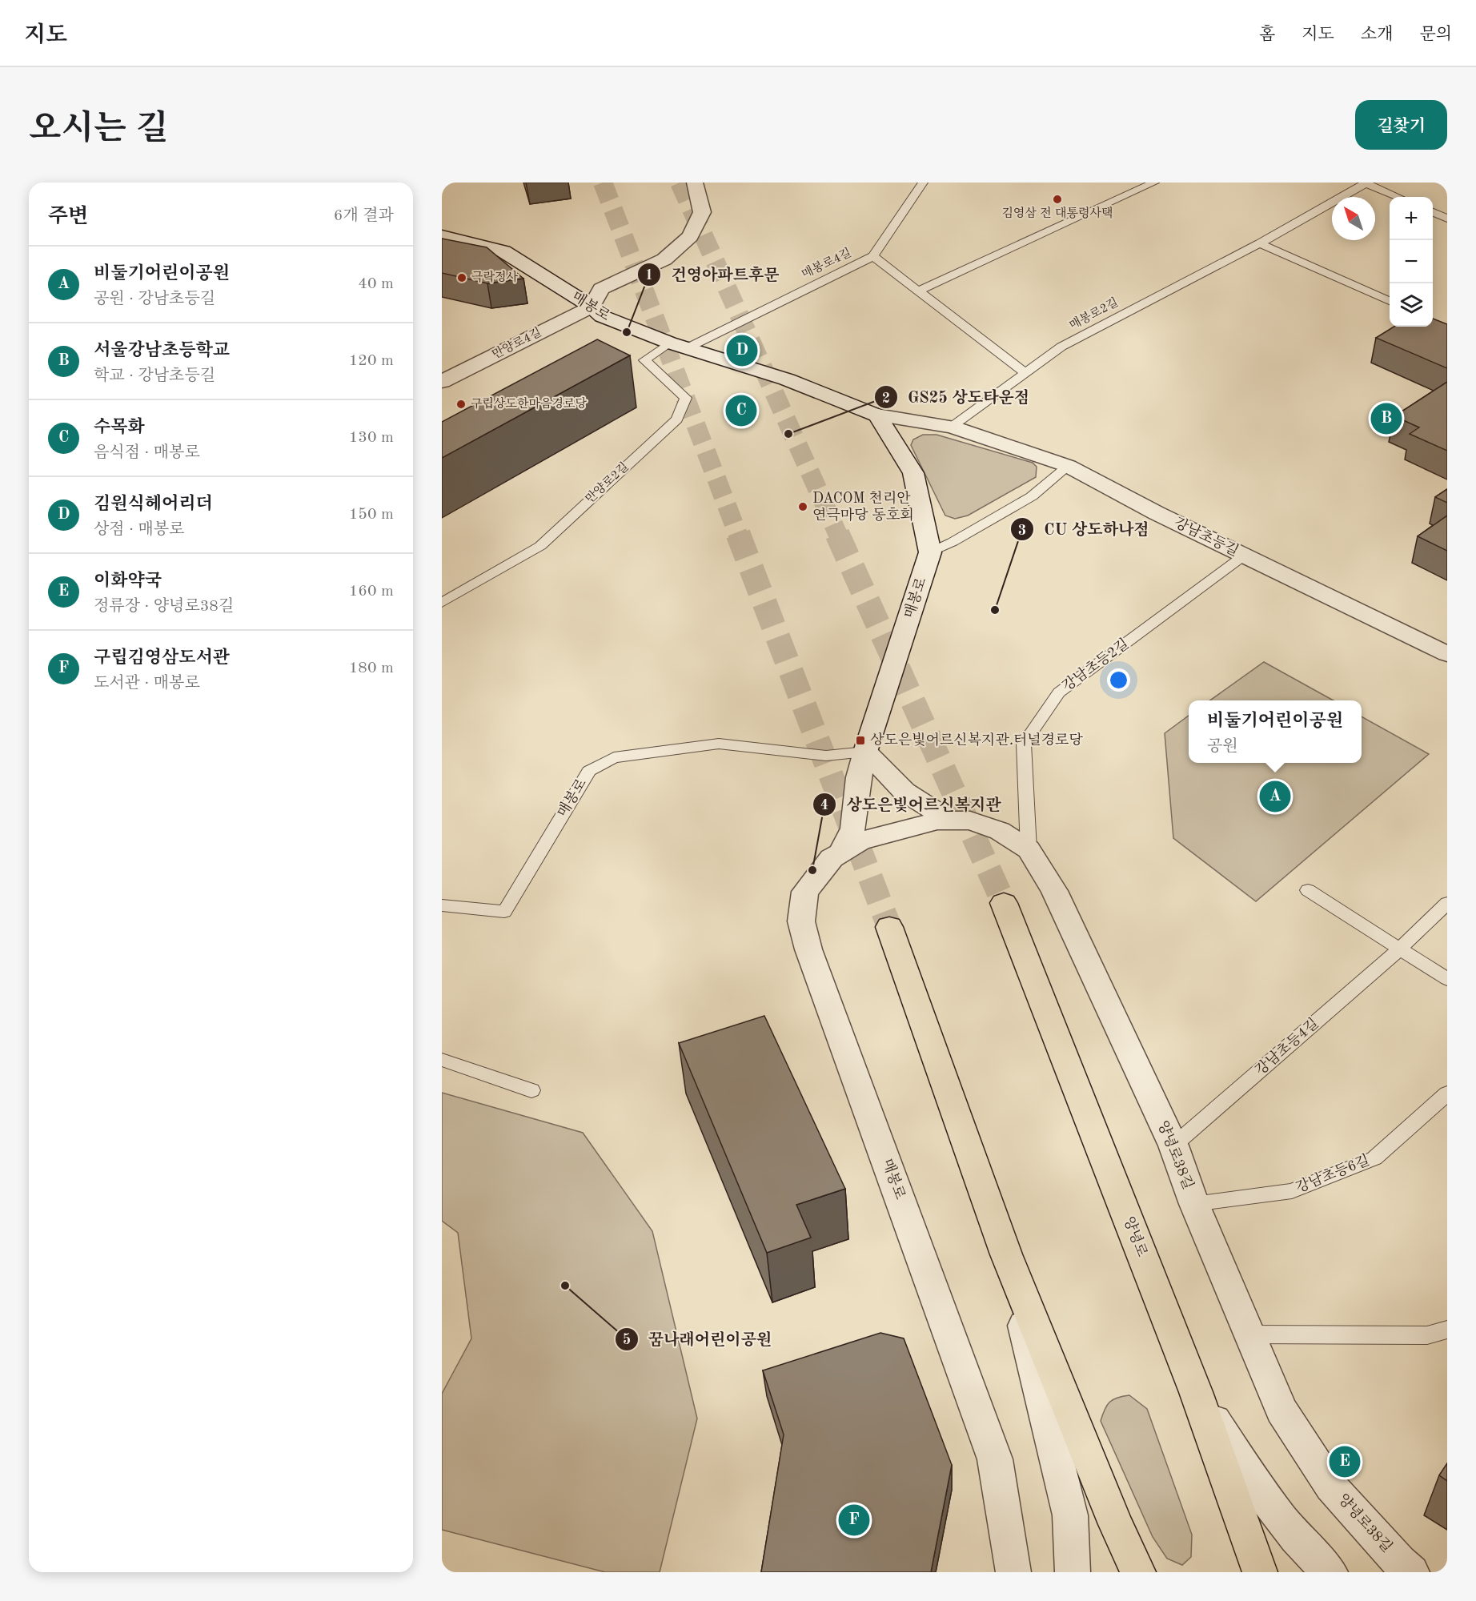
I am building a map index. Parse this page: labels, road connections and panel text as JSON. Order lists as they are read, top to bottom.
{
  "streets": {
    "main road": ["양녕로"],
    "street": [
      "매봉로",
      "만양로4길",
      "강남초등길",
      "양녕로38길"
    ],
    "lane": [
      "매봉로4길",
      "매봉로2길",
      "만양로2길",
      "강남초등2길",
      "강남초등4길",
      "강남초등6길"
    ]
  },
  "crossings": [
    ["매봉로4길", "매봉로"],
    ["매봉로4길", "만양로2길"],
    ["매봉로", "만양로4길"],
    ["매봉로", "만양로2길"],
    ["매봉로", "강남초등길"],
    ["매봉로", "양녕로38길"],
    ["매봉로2길", "강남초등길"],
    ["강남초등길", "강남초등2길"],
    ["강남초등2길", "양녕로38길"],
    ["강남초등4길", "양녕로38길"],
    ["양녕로38길", "강남초등6길"]
  ],
  "places": {
    "other": [
      "김영삼 전 대통령사택",
      "극락정사",
      "건영아파트후문",
      "구립상도한마음경로당",
      "GS25 상도타운점",
      "DACOM 천리안 연극마당 동호회",
      "CU 상도하나점",
      "상도은빛어르신복지관",
      "꿈나래어린이공원"
    ],
    "transit": ["상도은빛어르신복지관.터널경로당"]
  },
  "north": "top left",
  "page": {
    "header": "지도",
    "nav": [
      "홈",
      "지도",
      "소개",
      "문의"
    ],
    "title": "오시는 길",
    "buttons": "길찾기",
    "heading": ["주변", "6개 결과"],
    "map_buttons": ["+", "−"],
    "list": [
      {
        "mark": "A",
        "name": "비둘기어린이공원",
        "note": "공원 · 강남초등길",
        "value": "40 m"
      },
      {
        "mark": "B",
        "name": "서울강남초등학교",
        "note": "학교 · 강남초등길",
        "value": "120 m"
      },
      {
        "mark": "C",
        "name": "수목화",
        "note": "음식점 · 매봉로",
        "value": "130 m"
      },
      {
        "mark": "D",
        "name": "김원식헤어리더",
        "note": "상점 · 매봉로",
        "value": "150 m"
      },
      {
        "mark": "E",
        "name": "이화약국",
        "note": "정류장 · 양녕로38길",
        "value": "160 m"
      },
      {
        "mark": "F",
        "name": "구립김영삼도서관",
        "note": "도서관 · 매봉로",
        "value": "180 m"
      }
    ],
    "pins": [
      "D",
      "C",
      "B",
      "A",
      "E",
      "F"
    ],
    "popup": ["비둘기어린이공원", "공원"]
  }
}
